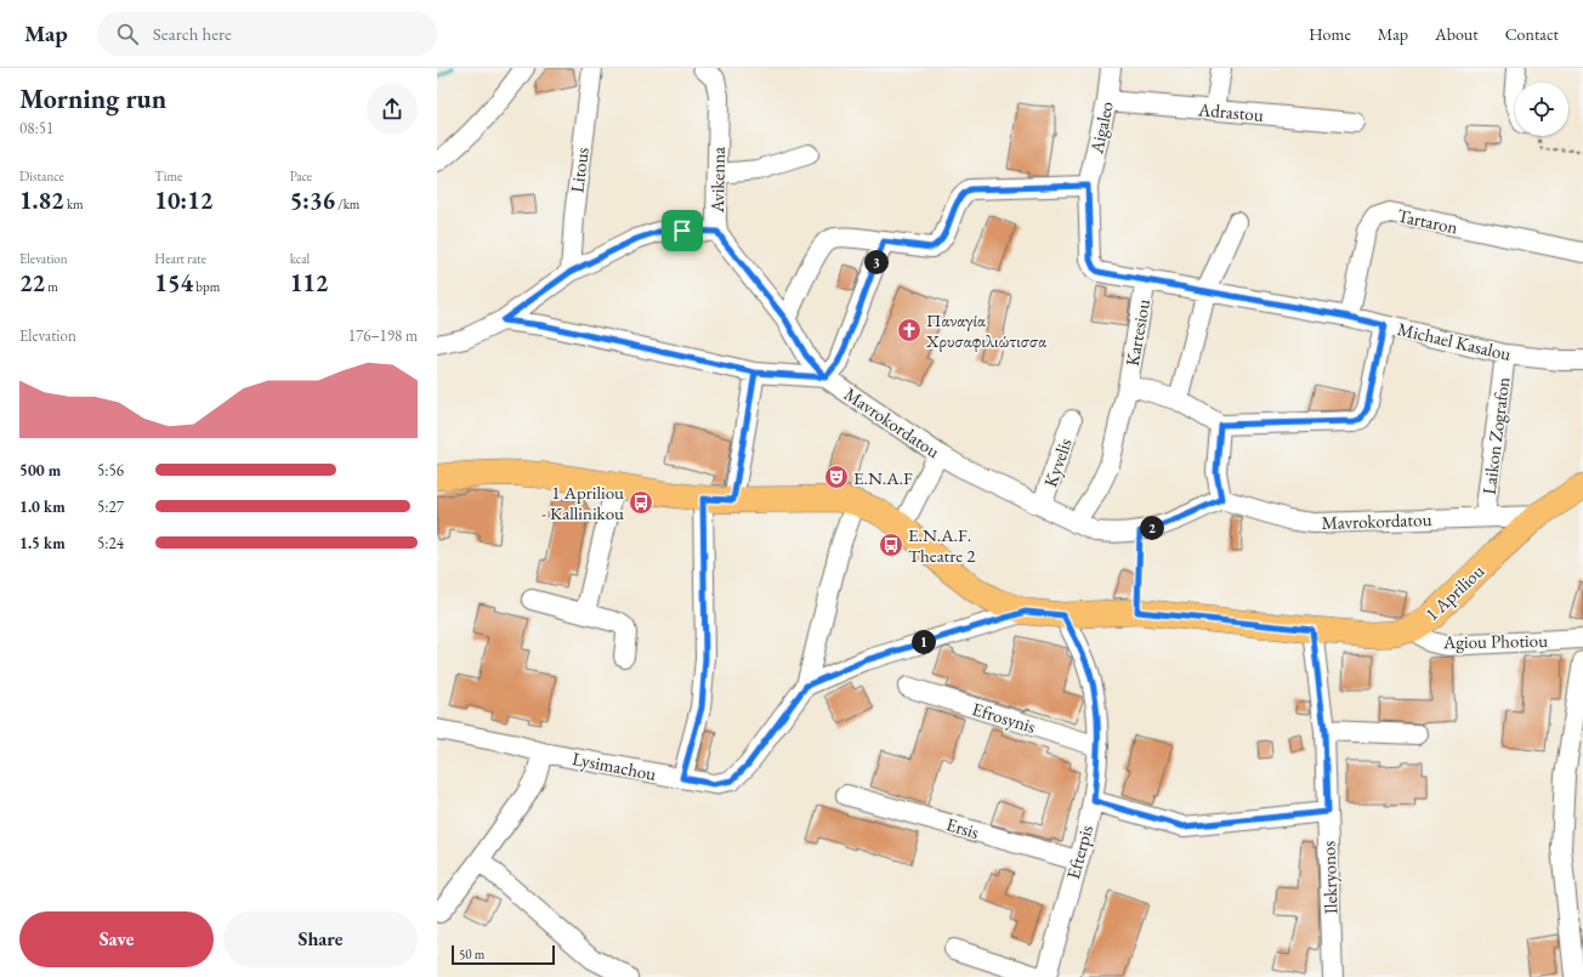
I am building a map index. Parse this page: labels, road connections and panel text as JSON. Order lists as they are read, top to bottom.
{
  "streets": {
    "main road": ["1 Apriliou"],
    "street": [
      "Adrastou",
      "Aigaleo",
      "Litous",
      "Avikenna",
      "Tartaron",
      "Kartesiou",
      "Michael Kasalou",
      "Mavrokordatou",
      "Laikon Zografon",
      "Kyvelis",
      "Agiou Photiou",
      "Efrosynis",
      "Lysimachou",
      "Ersis",
      "Efterpis",
      "Ilekryonos"
    ]
  },
  "crossings": [
    ["Adrastou", "Aigaleo"],
    ["Aigaleo", "Michael Kasalou"],
    ["Avikenna", "Mavrokordatou"],
    ["Tartaron", "Michael Kasalou"],
    ["Kartesiou", "Michael Kasalou"],
    ["Kartesiou", "Mavrokordatou"],
    ["Michael Kasalou", "Laikon Zografon"],
    ["Mavrokordatou", "Laikon Zografon"],
    ["Mavrokordatou", "Kyvelis"],
    ["Mavrokordatou", "1 Apriliou"],
    ["1 Apriliou", "Agiou Photiou"],
    ["1 Apriliou", "Efterpis"],
    ["1 Apriliou", "Ilekryonos"],
    ["Efrosynis", "Efterpis"],
    ["Ersis", "Efterpis"]
  ],
  "places": {
    "church": ["Παναγία Χρυσαφιλιώτισσα"],
    "theatre": ["E.N.A.F"],
    "bus stop": ["1 Apriliou - Kallinikou", "E.N.A.F. Theatre 2"]
  },
  "scale_bar": "50 m",
  "page": {
    "header": "Map",
    "search": "Search here",
    "nav": [
      "Home",
      "Map",
      "About",
      "Contact"
    ],
    "heading": ["Morning run", "08:51"],
    "stats": [
      ["Distance", "1.82 km"],
      ["Time", "10:12"],
      ["Pace", "5:36 /km"],
      ["Elevation", "22 m"],
      ["Heart rate", "154 bpm"],
      ["kcal", "112"]
    ],
    "pins": ["3", "2", "1"],
    "chart": ["Elevation", "176–198 m"],
    "list": [
      {
        "name": "500 m",
        "note": "5:56"
      },
      {
        "name": "1.0 km",
        "note": "5:27"
      },
      {
        "name": "1.5 km",
        "note": "5:24"
      }
    ],
    "buttons": ["Save", "Share"],
    "scale": "50 m"
  }
}
